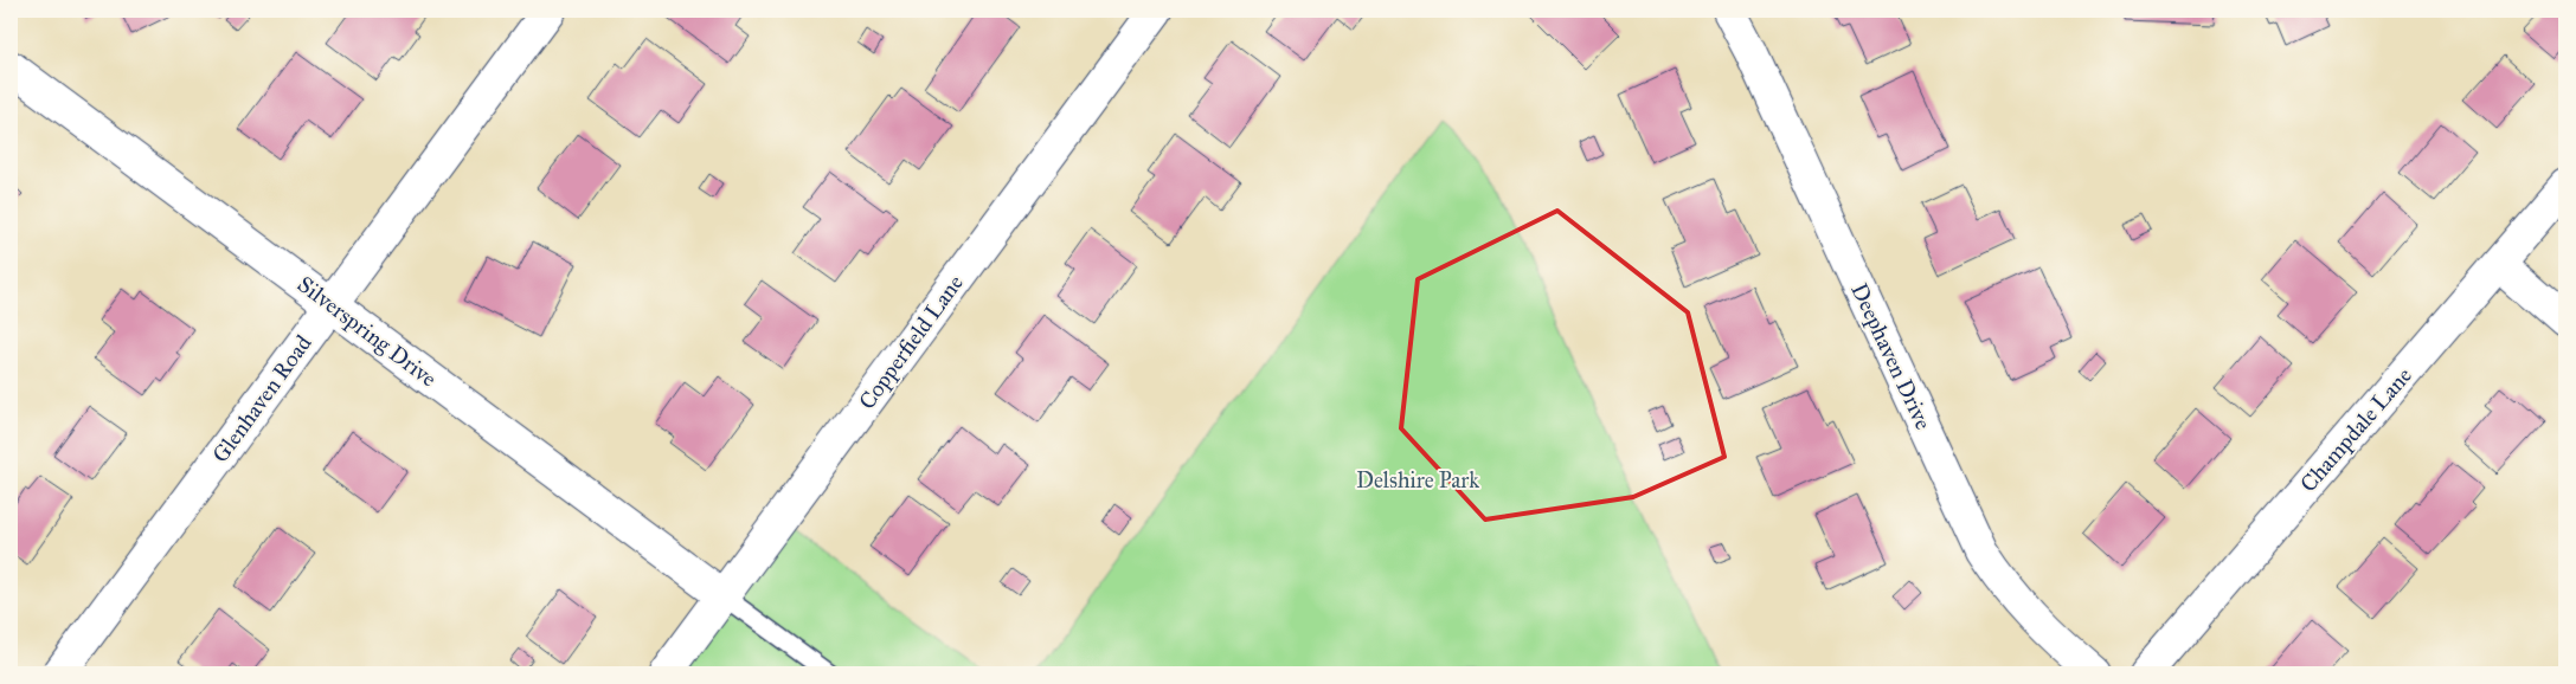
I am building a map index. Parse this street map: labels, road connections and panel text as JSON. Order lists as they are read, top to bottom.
{
  "streets": {
    "street": [
      "Silverspring Drive",
      "Copperfield Lane",
      "Deephaven Drive",
      "Glenhaven Road",
      "Champdale Lane"
    ]
  },
  "crossings": [
    ["Silverspring Drive", "Copperfield Lane"],
    ["Silverspring Drive", "Glenhaven Road"]
  ],
  "parks": ["Delshire Park"]
}
